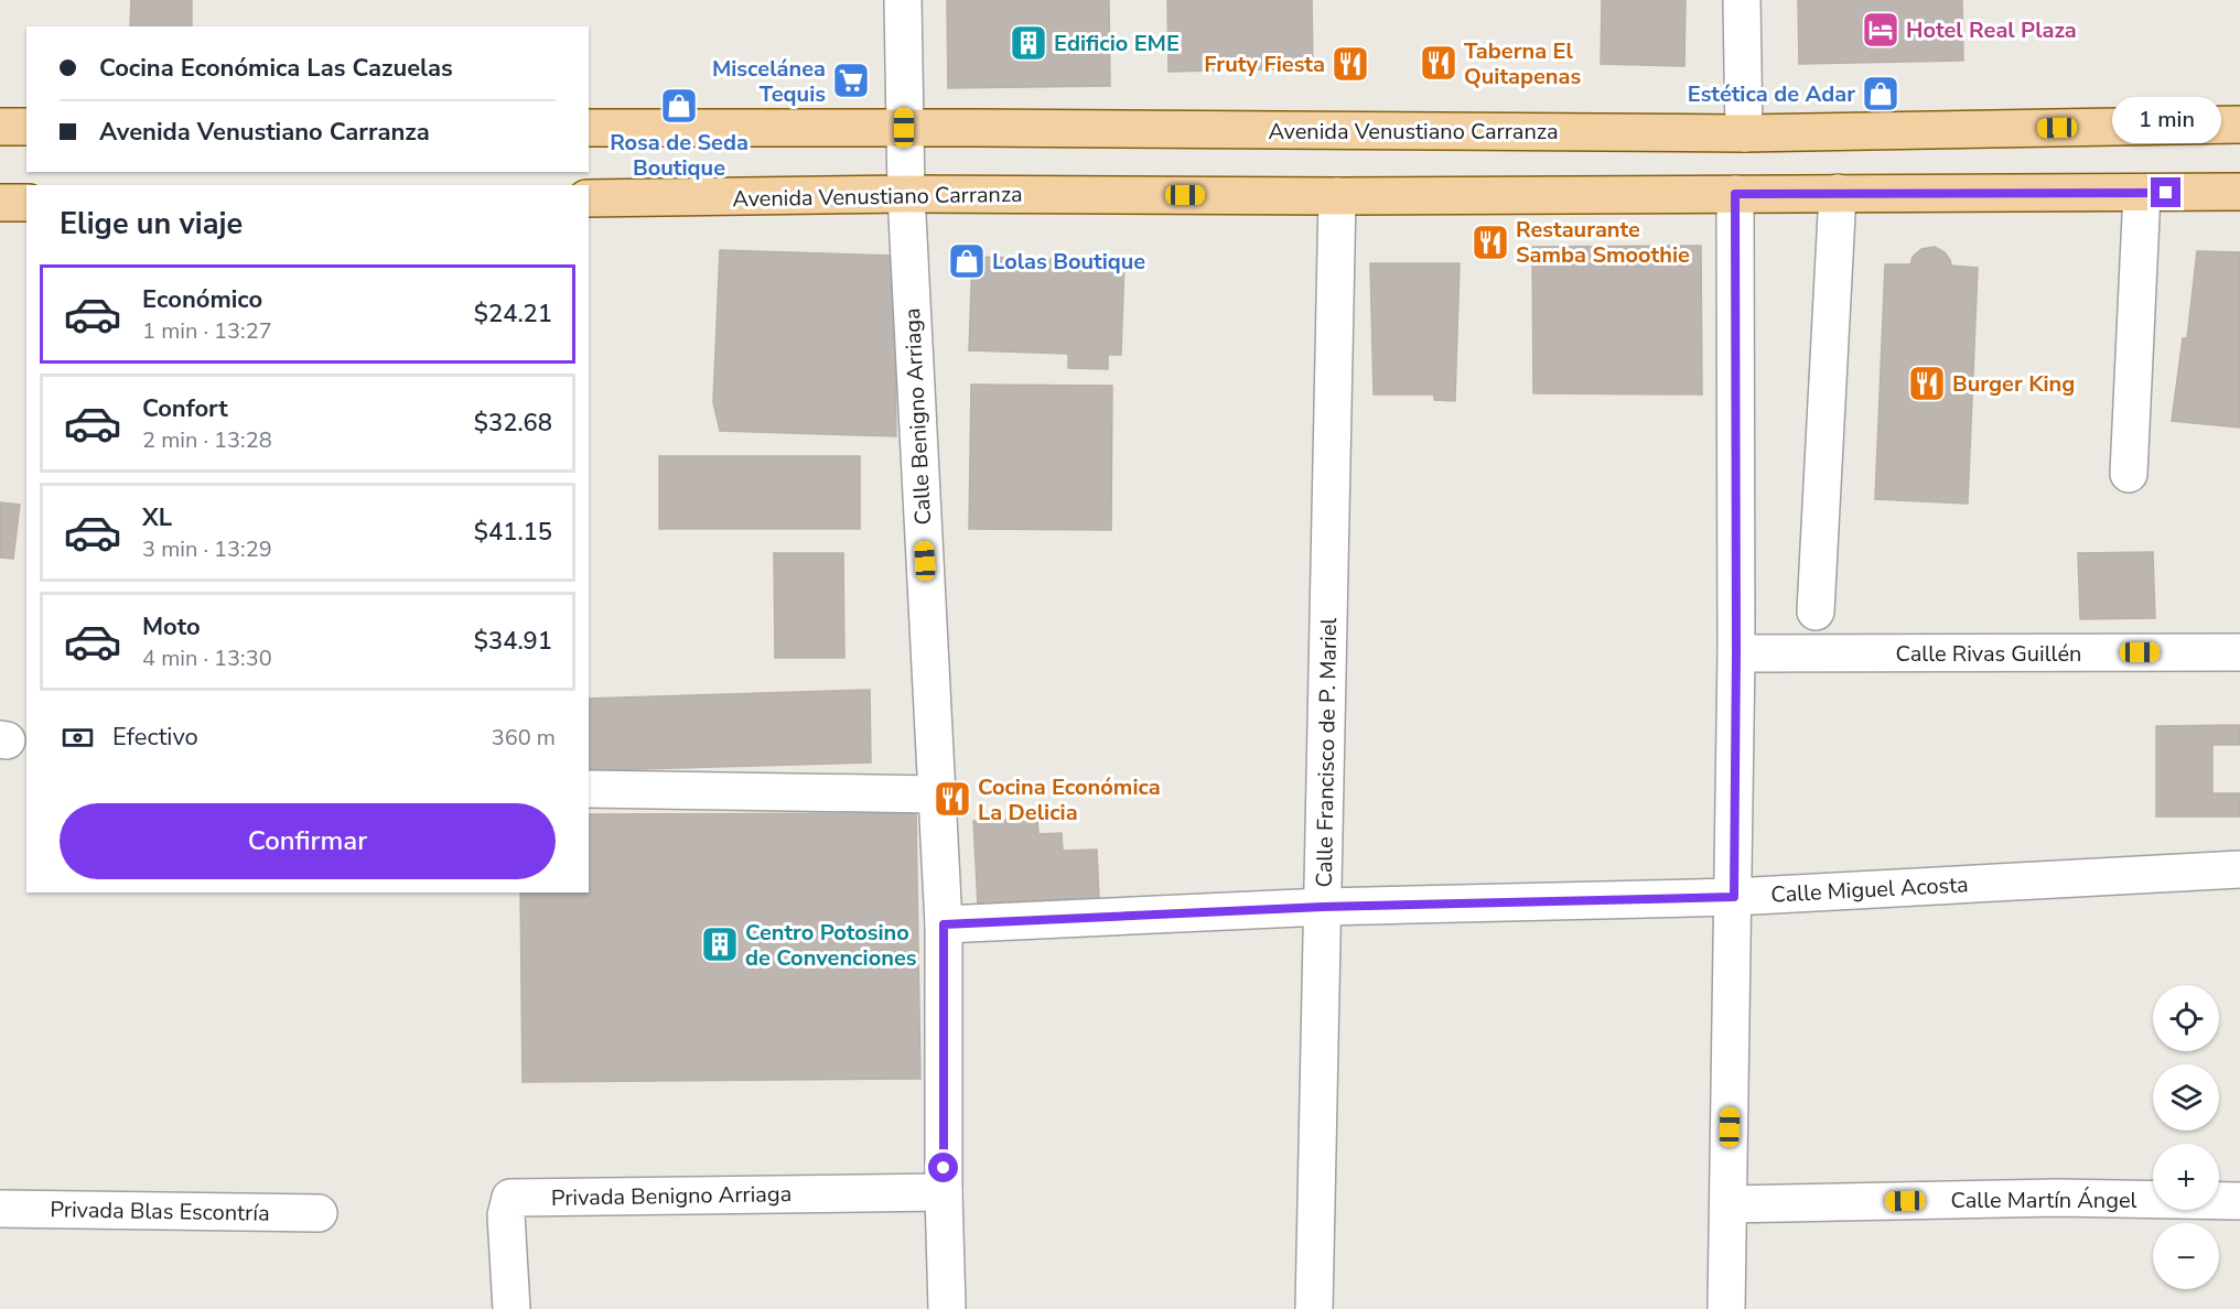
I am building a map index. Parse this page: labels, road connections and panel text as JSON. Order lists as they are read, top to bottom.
{
  "streets": {
    "main road": ["Avenida Venustiano Carranza"],
    "street": [
      "Calle Benigno Arriaga",
      "Calle Rivas Guillén",
      "Calle Francisco de P. Mariel",
      "Calle Miguel Acosta",
      "Privada Benigno Arriaga",
      "Calle Martín Ángel",
      "Privada Blas Escontría"
    ]
  },
  "crossings": [
    ["Avenida Venustiano Carranza", "Calle Benigno Arriaga"],
    ["Avenida Venustiano Carranza", "Calle Francisco de P. Mariel"],
    ["Calle Benigno Arriaga", "Calle Miguel Acosta"],
    ["Calle Benigno Arriaga", "Privada Benigno Arriaga"],
    ["Calle Francisco de P. Mariel", "Calle Miguel Acosta"]
  ],
  "places": {
    "hotel": ["Hotel Real Plaza"],
    "building": ["Edificio EME", "Centro Potosino de Convenciones"],
    "restaurant": [
      "Taberna El Quitapenas",
      "Fruty Fiesta",
      "Restaurante Samba Smoothie",
      "Burger King",
      "Cocina Económica La Delicia"
    ],
    "supermarket": ["Miscelánea Tequis"],
    "shop": ["Estética de Adar", "Rosa de Seda Boutique", "Lolas Boutique"]
  },
  "page": {
    "banner": ["Cocina Económica Las Cazuelas", "Avenida Venustiano Carranza"],
    "bubble": "1 min",
    "heading": "Elige un viaje",
    "list": [
      {
        "name": "Económico",
        "note": "1 min · 13:27",
        "value": "$24.21"
      },
      {
        "name": "Confort",
        "note": "2 min · 13:28",
        "value": "$32.68"
      },
      {
        "name": "XL",
        "note": "3 min · 13:29",
        "value": "$41.15"
      },
      {
        "name": "Moto",
        "note": "4 min · 13:30",
        "value": "$34.91"
      }
    ],
    "pay": ["Efectivo", "360 m"],
    "buttons": "Confirmar",
    "map_buttons": ["+", "−"]
  }
}
